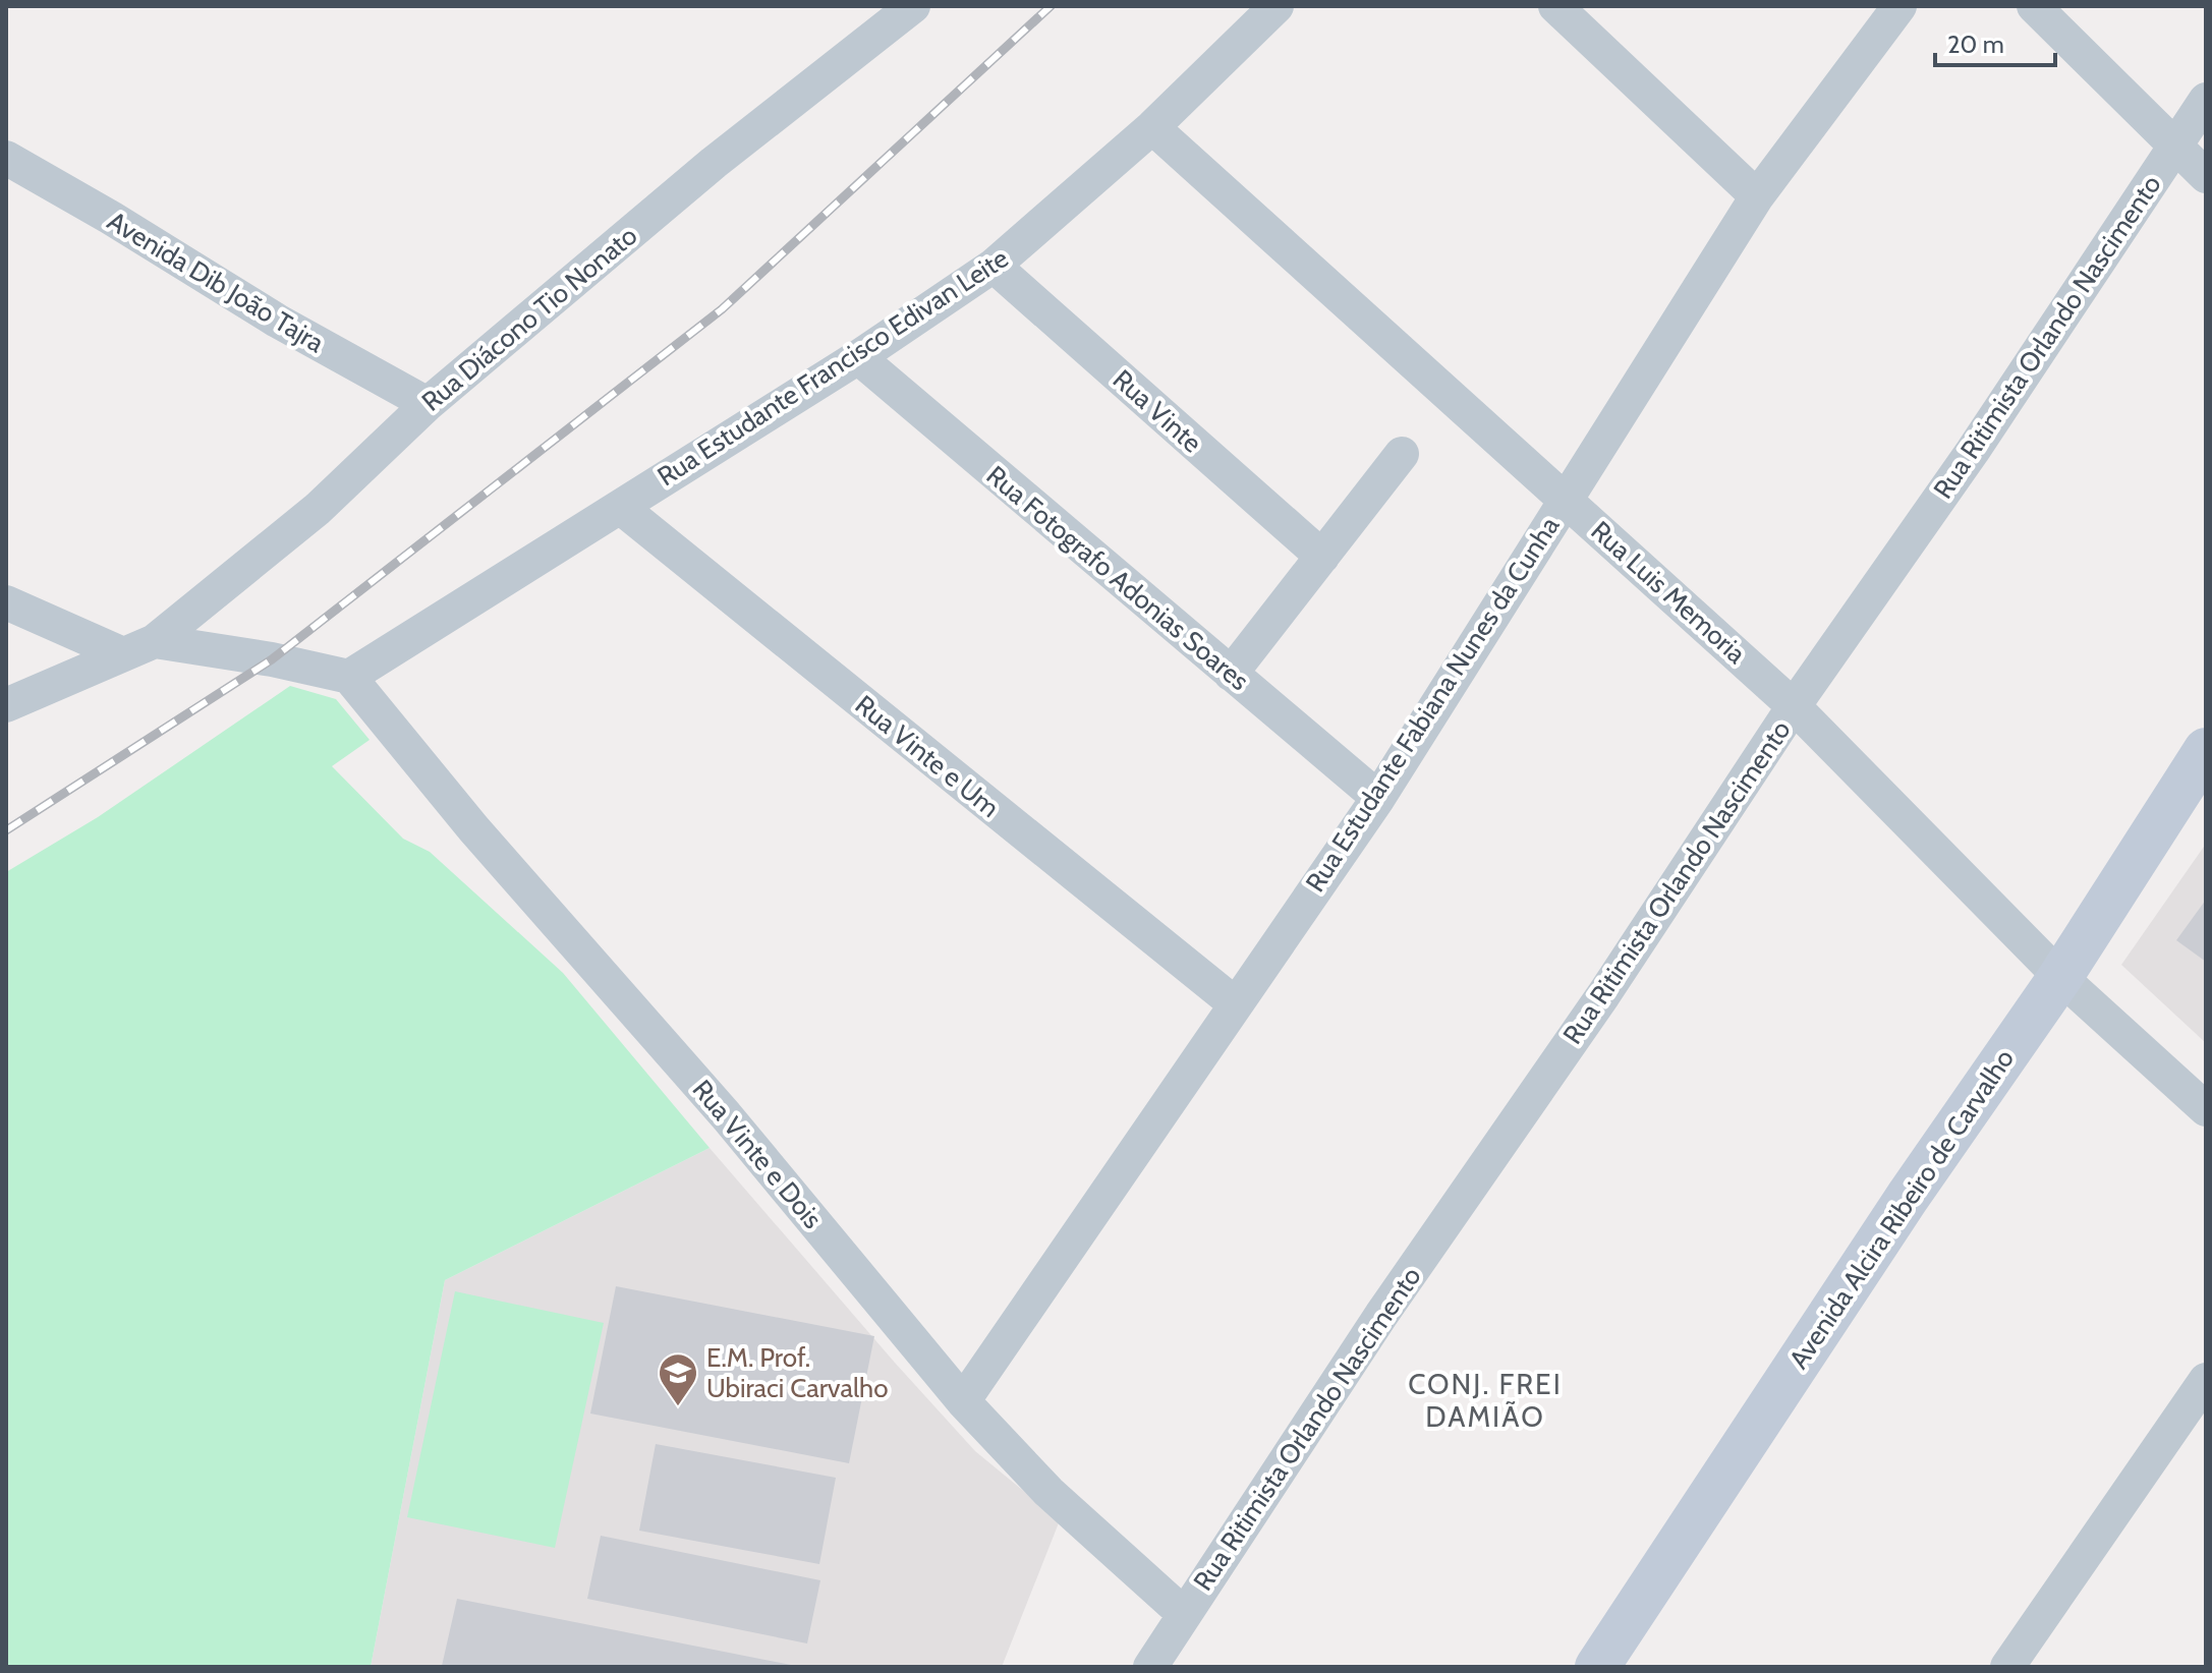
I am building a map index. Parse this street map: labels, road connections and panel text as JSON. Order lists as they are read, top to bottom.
{
  "streets": {
    "street": [
      "Avenida Dib João Tajra",
      "Rua Diácono Tio Nonato",
      "Rua Ritimista Orlando Nascimento",
      "Rua Estudante Francisco Edivan Leite",
      "Rua Vinte",
      "Rua Fotografo Adonias Soares",
      "Rua Luis Memoria",
      "Rua Estudante Fabiana Nunes da Cunha",
      "Rua Vinte e Um",
      "Rua Vinte e Dois",
      "Avenida Alcira Ribeiro de Carvalho"
    ]
  },
  "crossings": [
    ["Avenida Dib João Tajra", "Rua Diácono Tio Nonato"],
    ["Rua Ritimista Orlando Nascimento", "Rua Luis Memoria"],
    ["Rua Ritimista Orlando Nascimento", "Rua Vinte e Dois"],
    ["Rua Estudante Francisco Edivan Leite", "Rua Vinte"],
    ["Rua Estudante Francisco Edivan Leite", "Rua Fotografo Adonias Soares"],
    ["Rua Estudante Francisco Edivan Leite", "Rua Luis Memoria"],
    ["Rua Estudante Francisco Edivan Leite", "Rua Vinte e Um"],
    ["Rua Estudante Francisco Edivan Leite", "Rua Vinte e Dois"],
    ["Rua Fotografo Adonias Soares", "Rua Estudante Fabiana Nunes da Cunha"],
    ["Rua Luis Memoria", "Rua Estudante Fabiana Nunes da Cunha"],
    ["Rua Luis Memoria", "Avenida Alcira Ribeiro de Carvalho"],
    ["Rua Estudante Fabiana Nunes da Cunha", "Rua Vinte e Um"],
    ["Rua Estudante Fabiana Nunes da Cunha", "Rua Vinte e Dois"]
  ],
  "districts": ["CONJ. FREI DAMIÃO"],
  "places": {
    "school or university": ["E.M. Prof. Ubiraci Carvalho"]
  },
  "scale_bar": "20 m"
}
